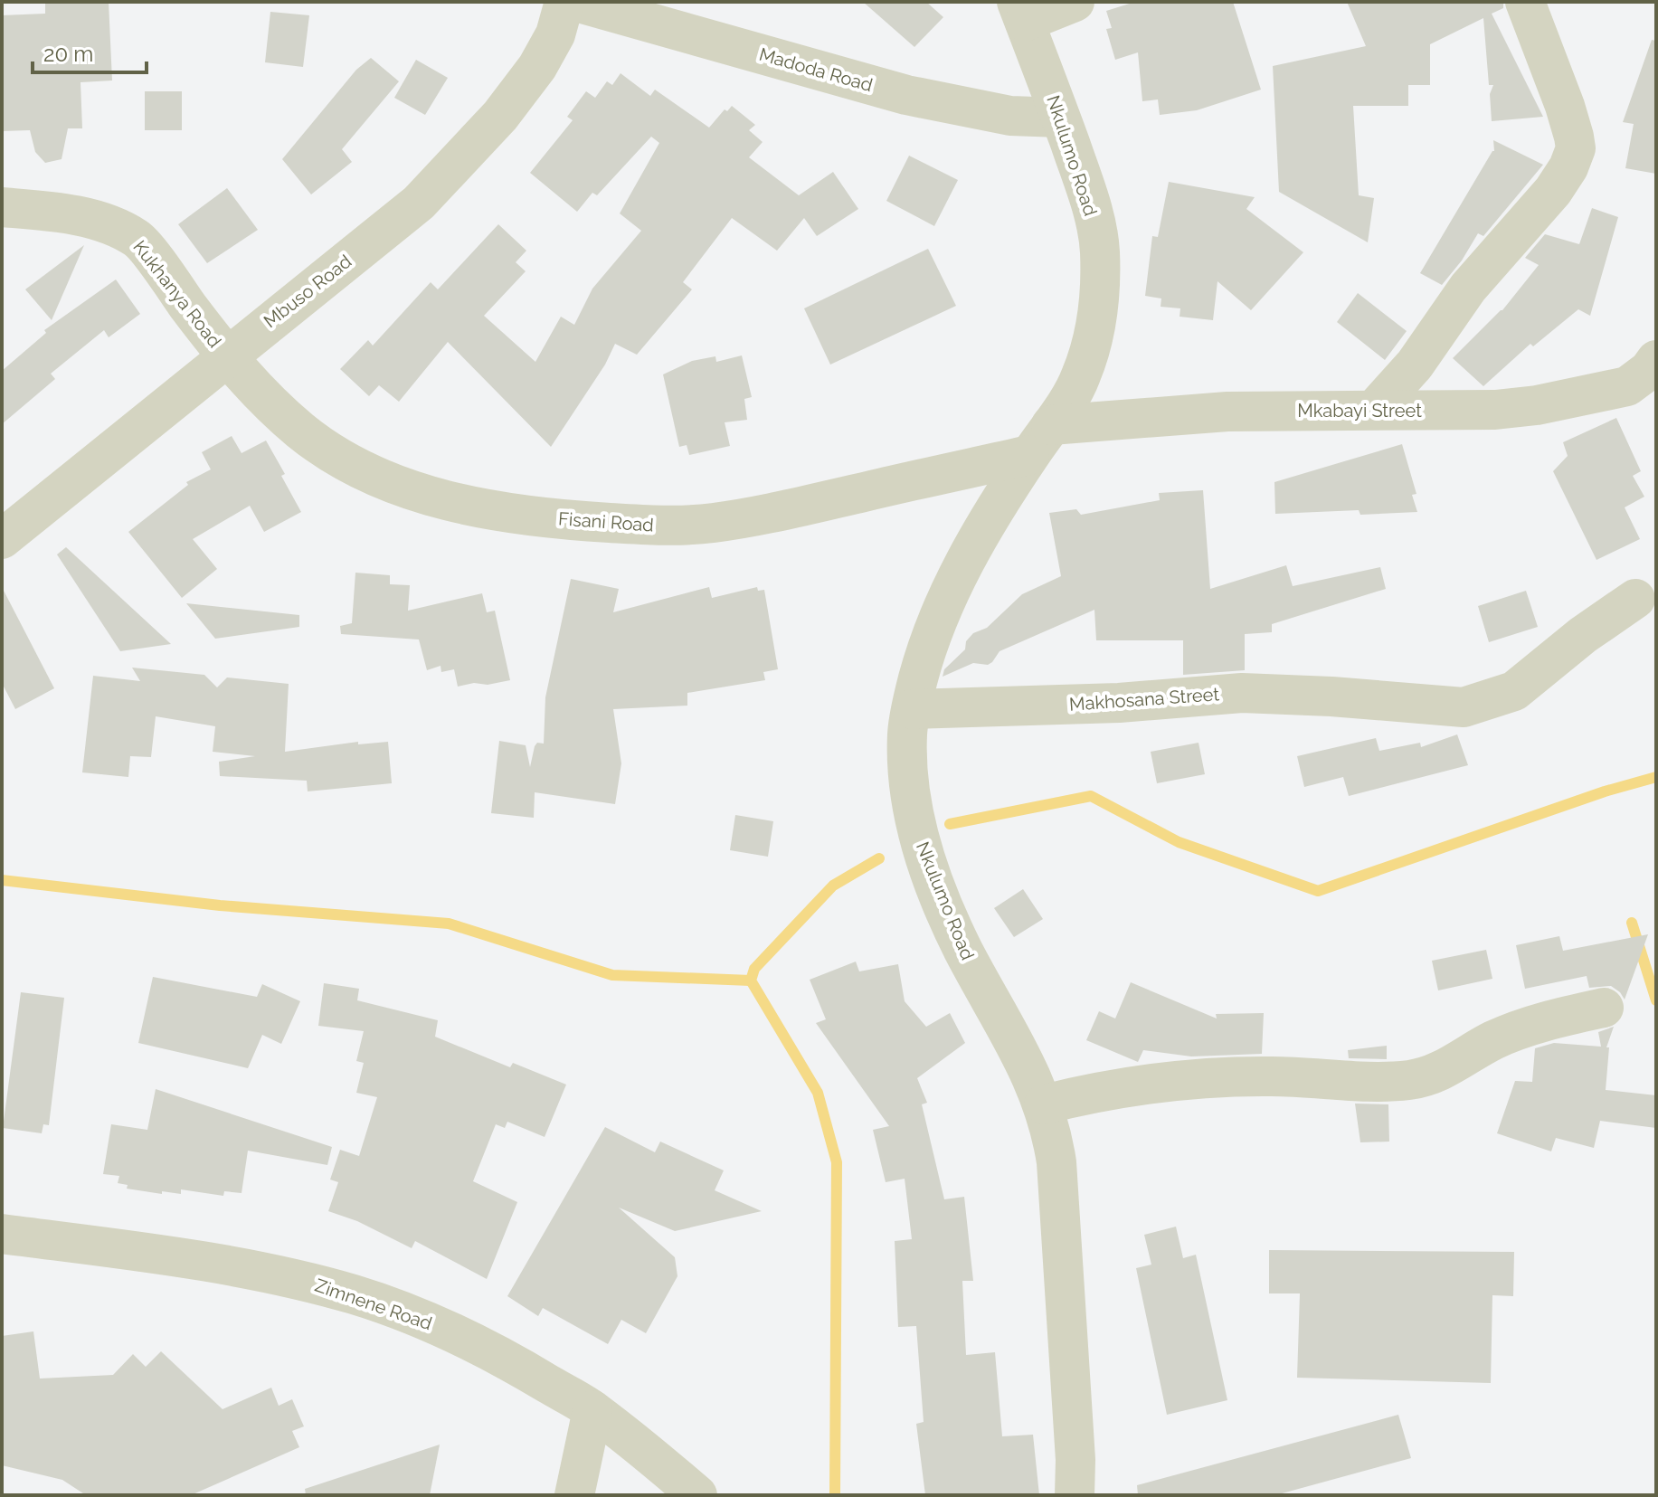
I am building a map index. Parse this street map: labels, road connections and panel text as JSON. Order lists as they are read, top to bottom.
{
  "streets": {
    "street": [
      "Madoda Road",
      "Nkulumo Road",
      "Mbuso Road",
      "Kukhanya Road",
      "Mkabayi Street",
      "Fisani Road",
      "Makhosana Street",
      "Zimnene Road"
    ]
  },
  "crossings": [
    ["Madoda Road", "Nkulumo Road"],
    ["Nkulumo Road", "Mkabayi Street"],
    ["Nkulumo Road", "Fisani Road"],
    ["Nkulumo Road", "Makhosana Street"],
    ["Mbuso Road", "Kukhanya Road"],
    ["Mbuso Road", "Fisani Road"],
    ["Kukhanya Road", "Fisani Road"],
    ["Mkabayi Street", "Fisani Road"]
  ],
  "scale_bar": "20 m"
}
